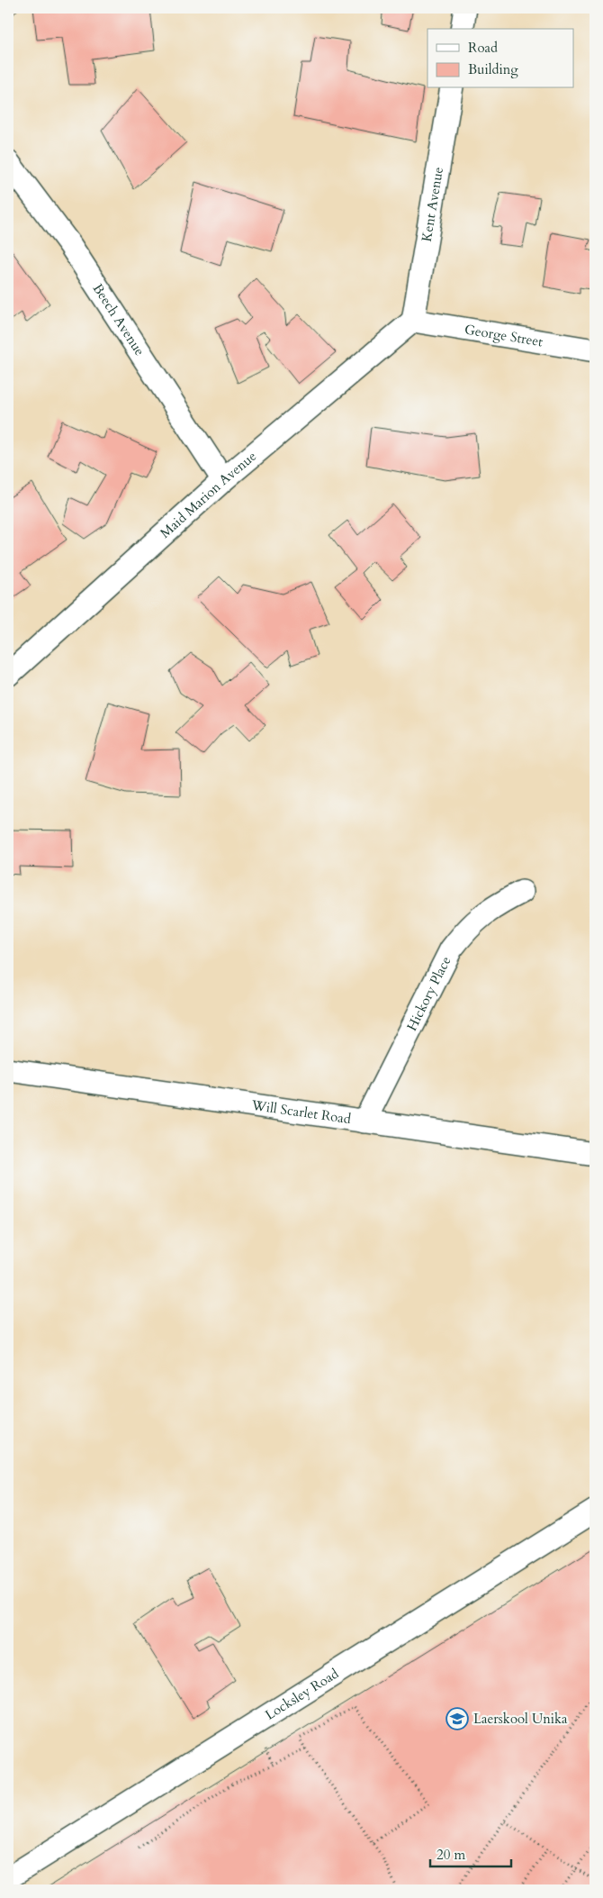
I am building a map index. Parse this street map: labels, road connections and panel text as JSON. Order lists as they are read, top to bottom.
{
  "streets": {
    "street": [
      "Kent Avenue",
      "Beech Avenue",
      "George Street",
      "Maid Marion Avenue",
      "Hickory Place",
      "Will Scarlet Road",
      "Locksley Road"
    ]
  },
  "crossings": [
    ["Kent Avenue", "George Street"],
    ["Kent Avenue", "Maid Marion Avenue"],
    ["Beech Avenue", "Maid Marion Avenue"],
    ["George Street", "Maid Marion Avenue"],
    ["Hickory Place", "Will Scarlet Road"]
  ],
  "places": {
    "school or university": ["Laerskool Unika"]
  },
  "legend": ["Road", "Building"],
  "scale_bar": "20 m"
}
